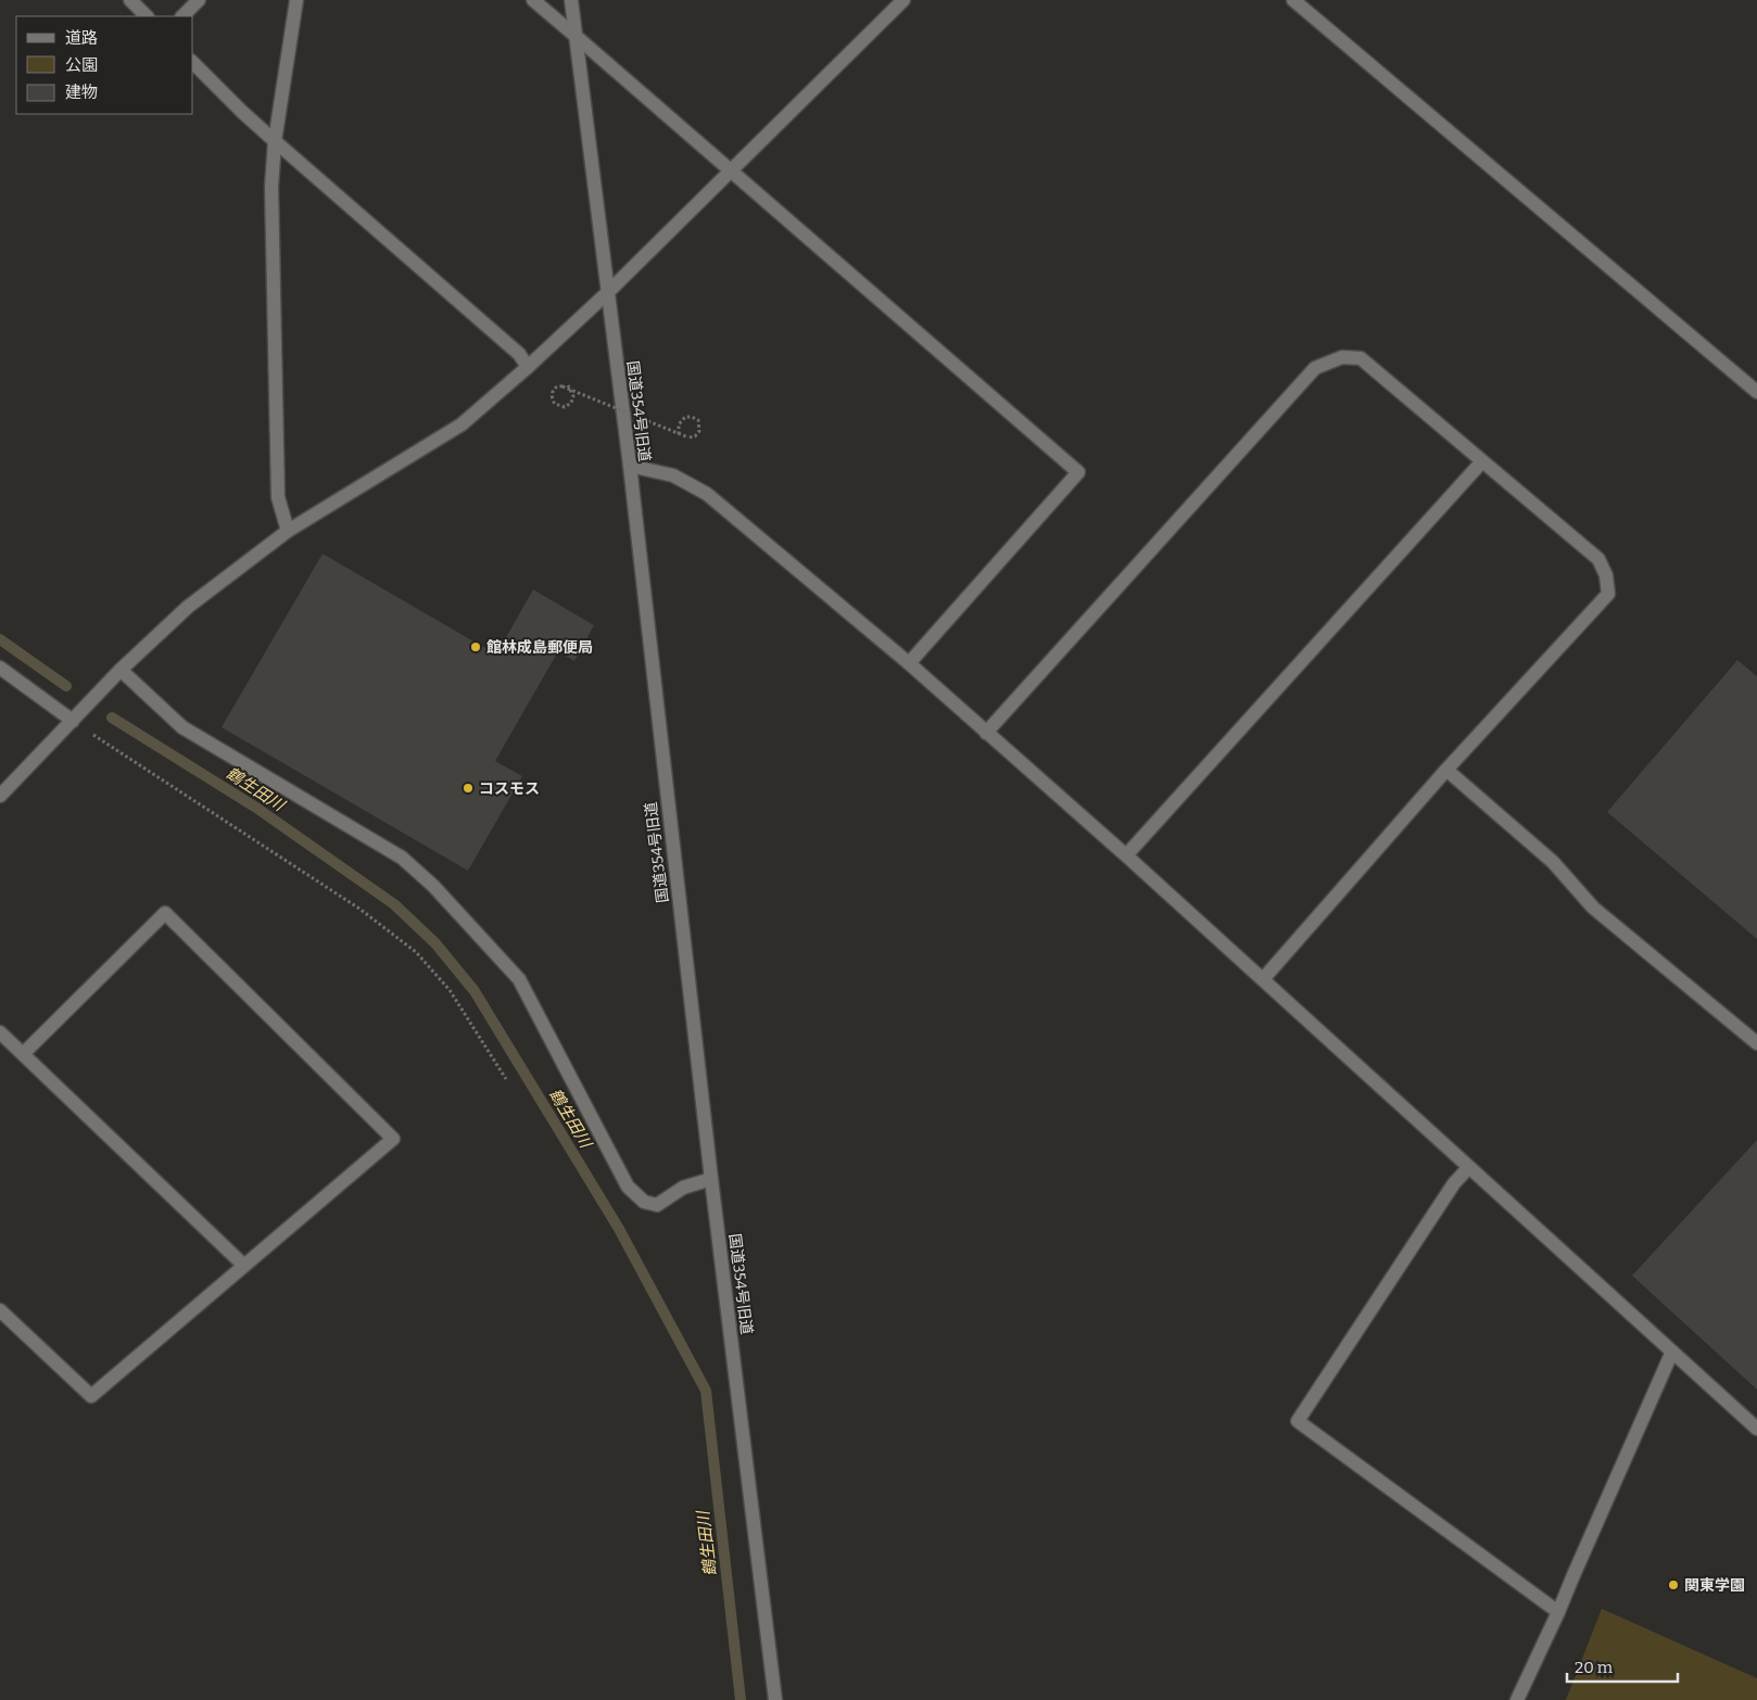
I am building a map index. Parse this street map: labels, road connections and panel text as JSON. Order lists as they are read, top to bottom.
{
  "streets": {
    "street": ["国道354号旧道"]
  },
  "water": ["鶴生田川"],
  "places": ["館林成島郵便局", "コスモス", "関東学園"],
  "legend": ["道路", "公園", "建物"],
  "scale_bar": "20 m"
}
